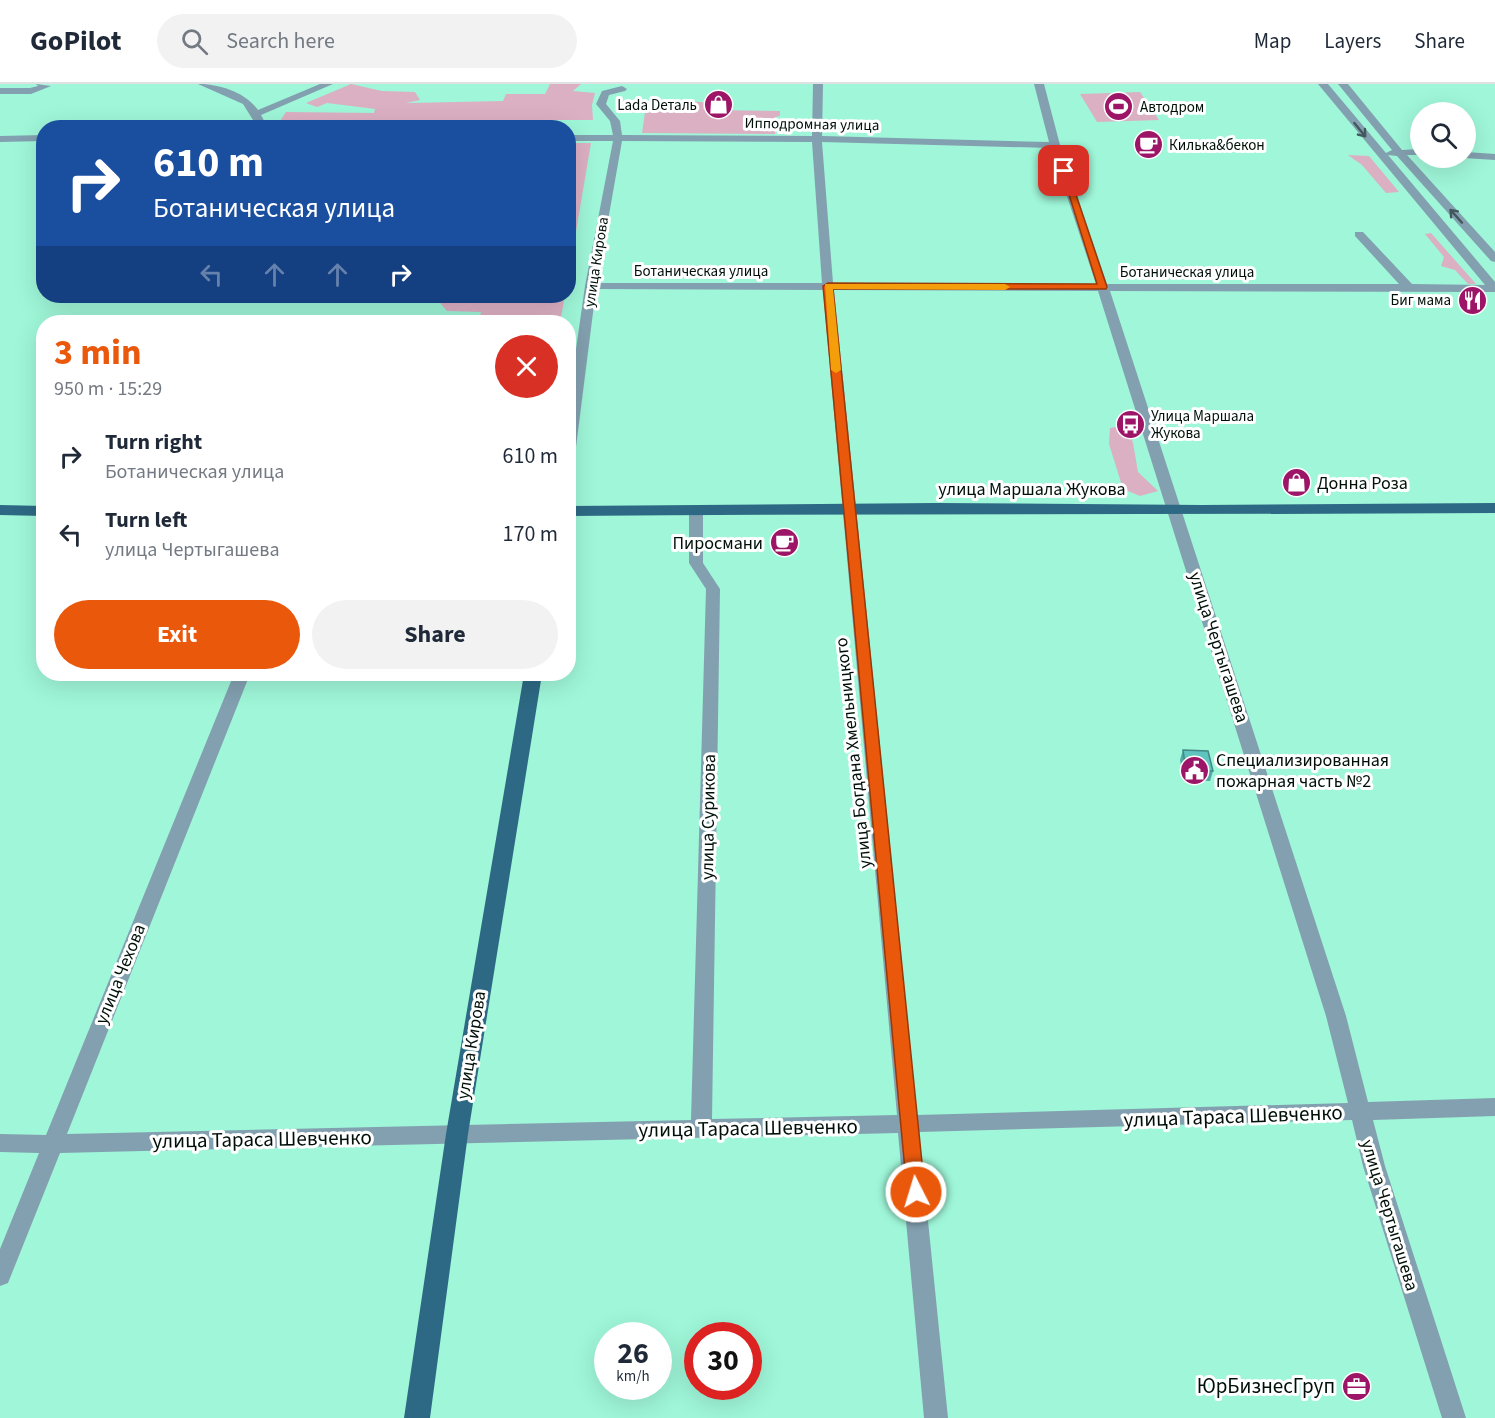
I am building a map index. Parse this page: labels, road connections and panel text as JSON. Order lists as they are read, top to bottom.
{
  "streets": {
    "main road": ["улица Кирова", "улица Маршала Жукова"],
    "street": [
      "Ипподромная улица",
      "Ботаническая улица",
      "улица Чертыгашева",
      "улица Богдана Хмельницкого",
      "улица Сурикова",
      "улица Чехова",
      "улица Тараса Шевченко"
    ]
  },
  "crossings": [
    ["Ипподромная улица", "улица Кирова"],
    ["Ипподромная улица", "улица Чертыгашева"],
    ["Ипподромная улица", "улица Богдана Хмельницкого"],
    ["улица Кирова", "Ботаническая улица"],
    ["улица Кирова", "улица Тараса Шевченко"],
    ["Ботаническая улица", "улица Чертыгашева"],
    ["Ботаническая улица", "улица Богдана Хмельницкого"],
    ["улица Маршала Жукова", "улица Чертыгашева"],
    ["улица Маршала Жукова", "улица Богдана Хмельницкого"],
    ["улица Маршала Жукова", "улица Сурикова"],
    ["улица Чертыгашева", "улица Тараса Шевченко"],
    ["улица Богдана Хмельницкого", "улица Тараса Шевченко"],
    ["улица Сурикова", "улица Тараса Шевченко"],
    ["улица Чехова", "улица Тараса Шевченко"]
  ],
  "places": {
    "shop": ["Lada Dеталь", "Донна Роза"],
    "sports": ["Автодром"],
    "cafe": ["Килька&бекон", "Пиросмани"],
    "restaurant": ["Биг мама"],
    "bus stop": ["Улица Маршала Жукова"],
    "public building": ["Специализированная пожарная часть №2"],
    "office": ["ЮрБизнесГруп"]
  },
  "page": {
    "header": "GoPilot",
    "search": "Search here",
    "nav": ["Map", "Layers", "Share"],
    "turn": ["610 m", "Ботаническая улица"],
    "heading": ["3 min", "950 m · 15:29"],
    "list": [
      {
        "name": "Turn right",
        "note": "Ботаническая улица",
        "value": "610 m"
      },
      {
        "name": "Turn left",
        "note": "улица Чертыгашева",
        "value": "170 m"
      }
    ],
    "buttons": ["Exit", "Share"],
    "speed": "26 km/h",
    "limit": "30"
  }
}
